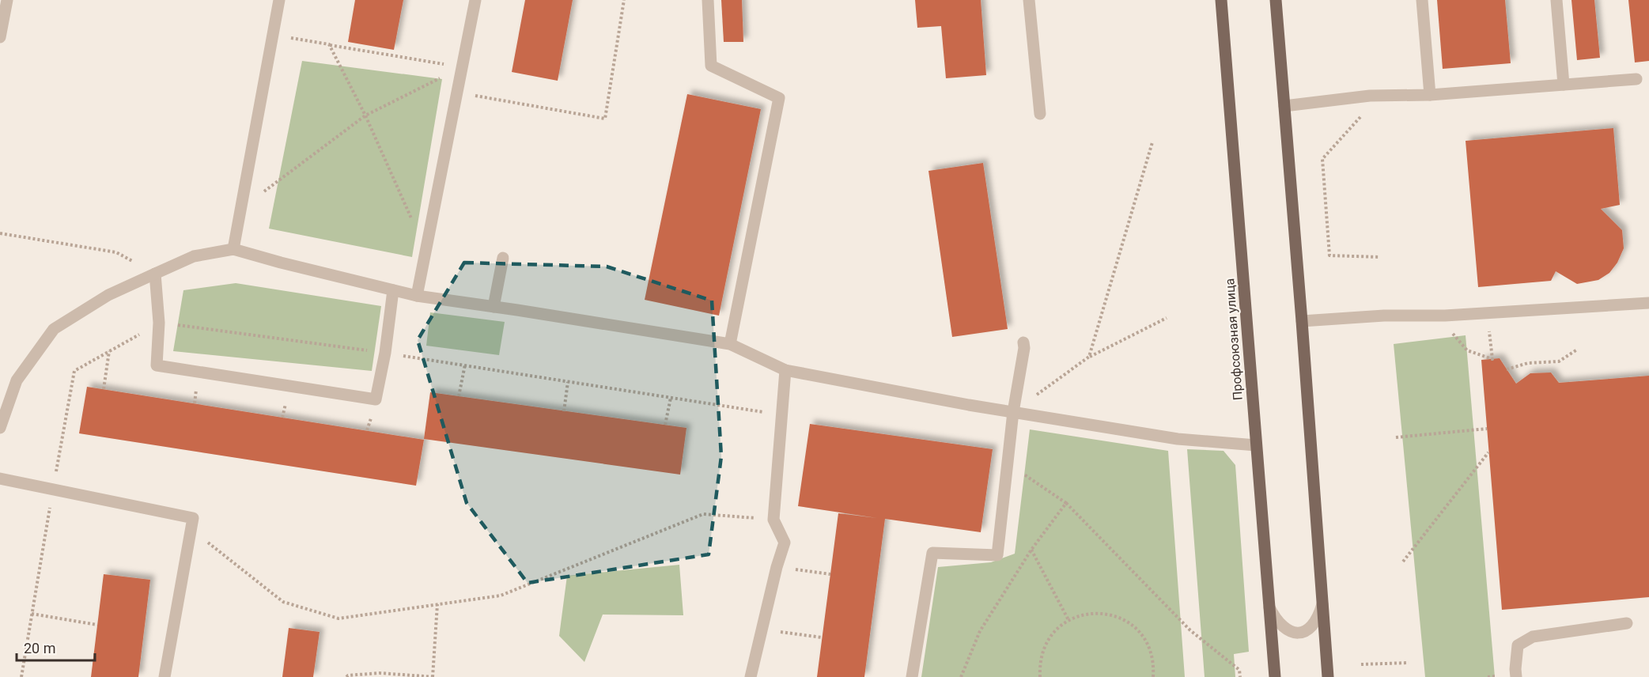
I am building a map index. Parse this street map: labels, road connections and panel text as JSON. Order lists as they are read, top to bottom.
{
  "streets": {
    "main road": ["Профсоюзная улица"]
  },
  "scale_bar": "20 m"
}
